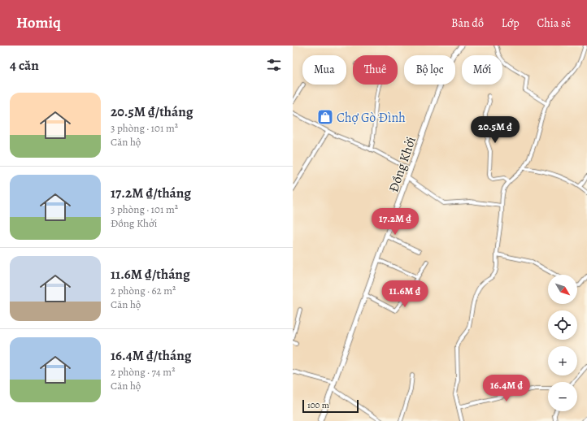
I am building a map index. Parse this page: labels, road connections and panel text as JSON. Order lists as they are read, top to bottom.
{
  "streets": {
    "main road": ["Đồng Khởi"]
  },
  "places": {
    "shop": ["Chợ Gò Đình"]
  },
  "scale_bar": "100 m",
  "north": "bottom right",
  "page": {
    "header": "Homiq",
    "nav": ["Bản đồ", "Lớp", "Chia sẻ"],
    "heading": "4 căn",
    "chip": [
      "Mua",
      "Thuê",
      "Bộ lọc",
      "Mới"
    ],
    "list": [
      {
        "name": "20.5M ₫/tháng",
        "note": "3 phòng · 101 m² · Căn hộ"
      },
      {
        "name": "17.2M ₫/tháng",
        "note": "3 phòng · 101 m² · Đồng Khởi"
      },
      {
        "name": "11.6M ₫/tháng",
        "note": "2 phòng · 62 m² · Căn hộ"
      },
      {
        "name": "16.4M ₫/tháng",
        "note": "2 phòng · 74 m² · Căn hộ"
      }
    ],
    "price": [
      "20.5M ₫",
      "17.2M ₫",
      "11.6M ₫",
      "16.4M ₫"
    ],
    "map_buttons": ["+", "−"],
    "scale": "100 m"
  }
}
